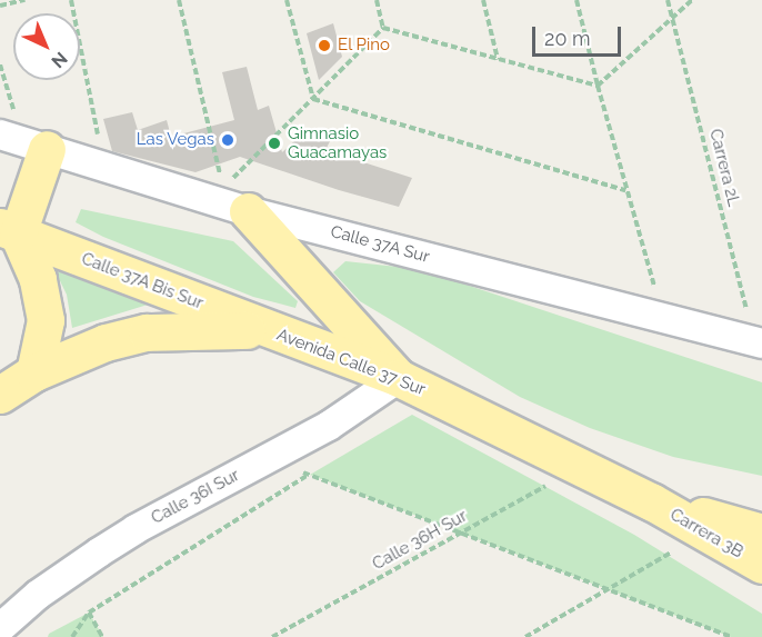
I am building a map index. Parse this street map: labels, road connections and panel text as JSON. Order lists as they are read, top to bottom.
{
  "streets": {
    "main road": ["Calle 37A Bis Sur", "Avenida Calle 37 Sur", "Carrera 3B"],
    "street": ["Calle 37A Sur", "Calle 36I Sur"],
    "path": ["Carrera 2L", "Calle 36H Sur"]
  },
  "crossings": [
    ["Carrera 2L", "Calle 37A Sur"],
    ["Calle 37A Bis Sur", "Avenida Calle 37 Sur"],
    ["Avenida Calle 37 Sur", "Calle 36I Sur"],
    ["Avenida Calle 37 Sur", "Carrera 3B"],
    ["Avenida Calle 37 Sur", "Calle 36H Sur"]
  ],
  "places": ["El Pino", "Las Vegas", "Gimnasio Guacamayas"],
  "scale_bar": "20 m",
  "north": "bottom right"
}
